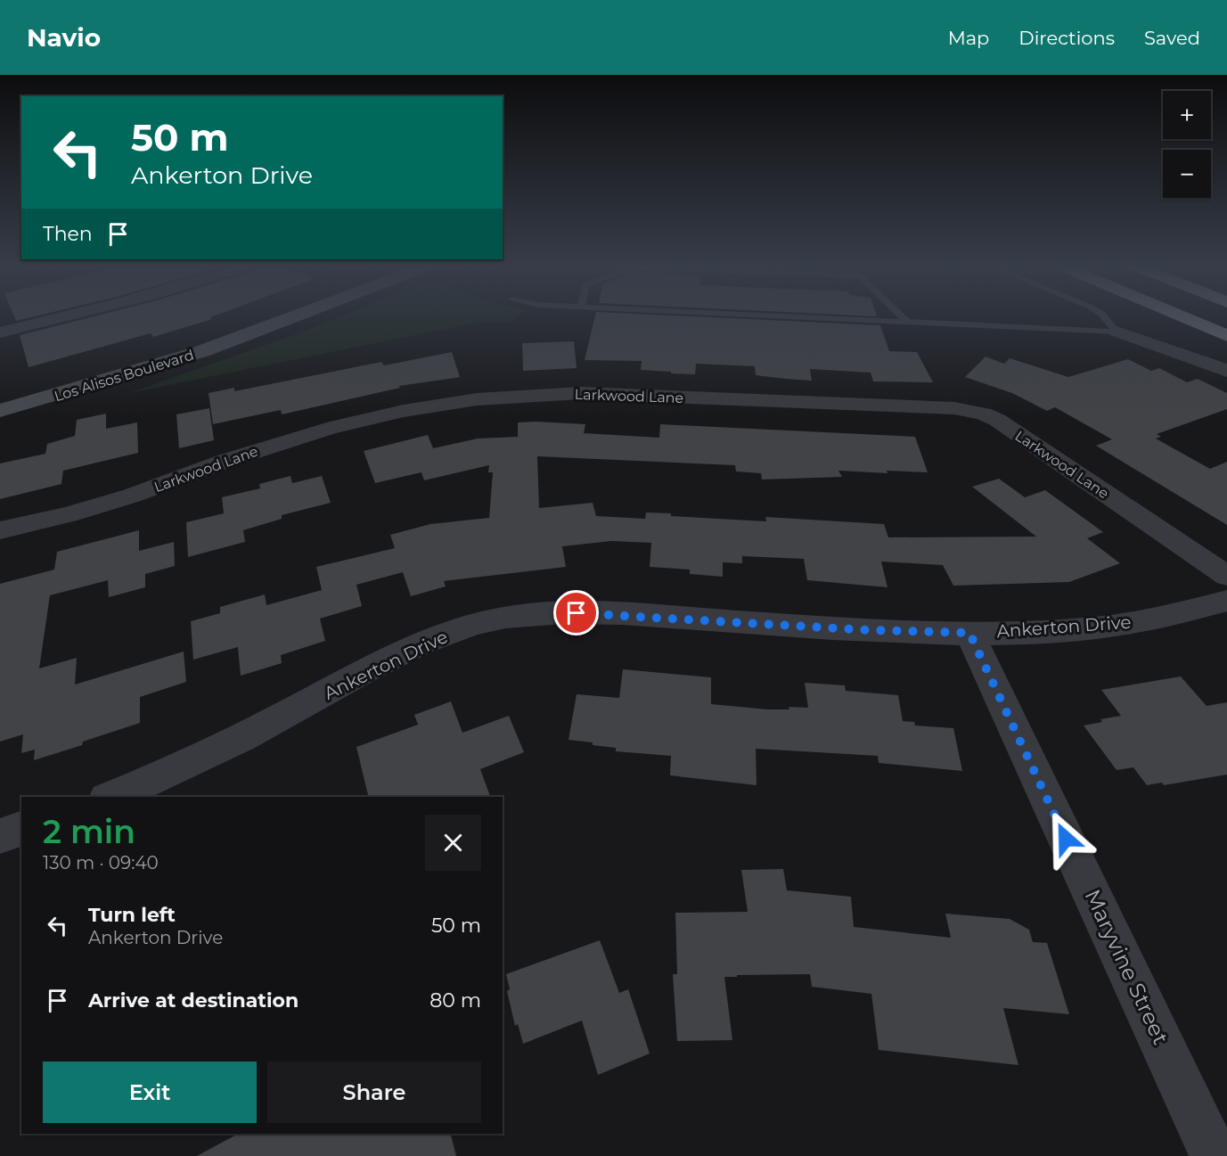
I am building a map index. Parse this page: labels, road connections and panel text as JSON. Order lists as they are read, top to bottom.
{
  "streets": {
    "main road": ["Los Alisos Boulevard"],
    "street": ["Larkwood Lane", "Ankerton Drive", "Maryvine Street"]
  },
  "crossings": [
    ["Ankerton Drive", "Maryvine Street"]
  ],
  "page": {
    "header": "Navio",
    "nav": ["Map", "Directions", "Saved"],
    "map_buttons": ["+", "−"],
    "turn": ["50 m", "Ankerton Drive"],
    "then": "Then",
    "heading": ["2 min", "130 m · 09:40"],
    "list": [
      {
        "name": "Turn left",
        "note": "Ankerton Drive",
        "value": "50 m"
      },
      {
        "name": "Arrive at destination",
        "value": "80 m"
      }
    ],
    "buttons": ["Exit", "Share"]
  }
}
